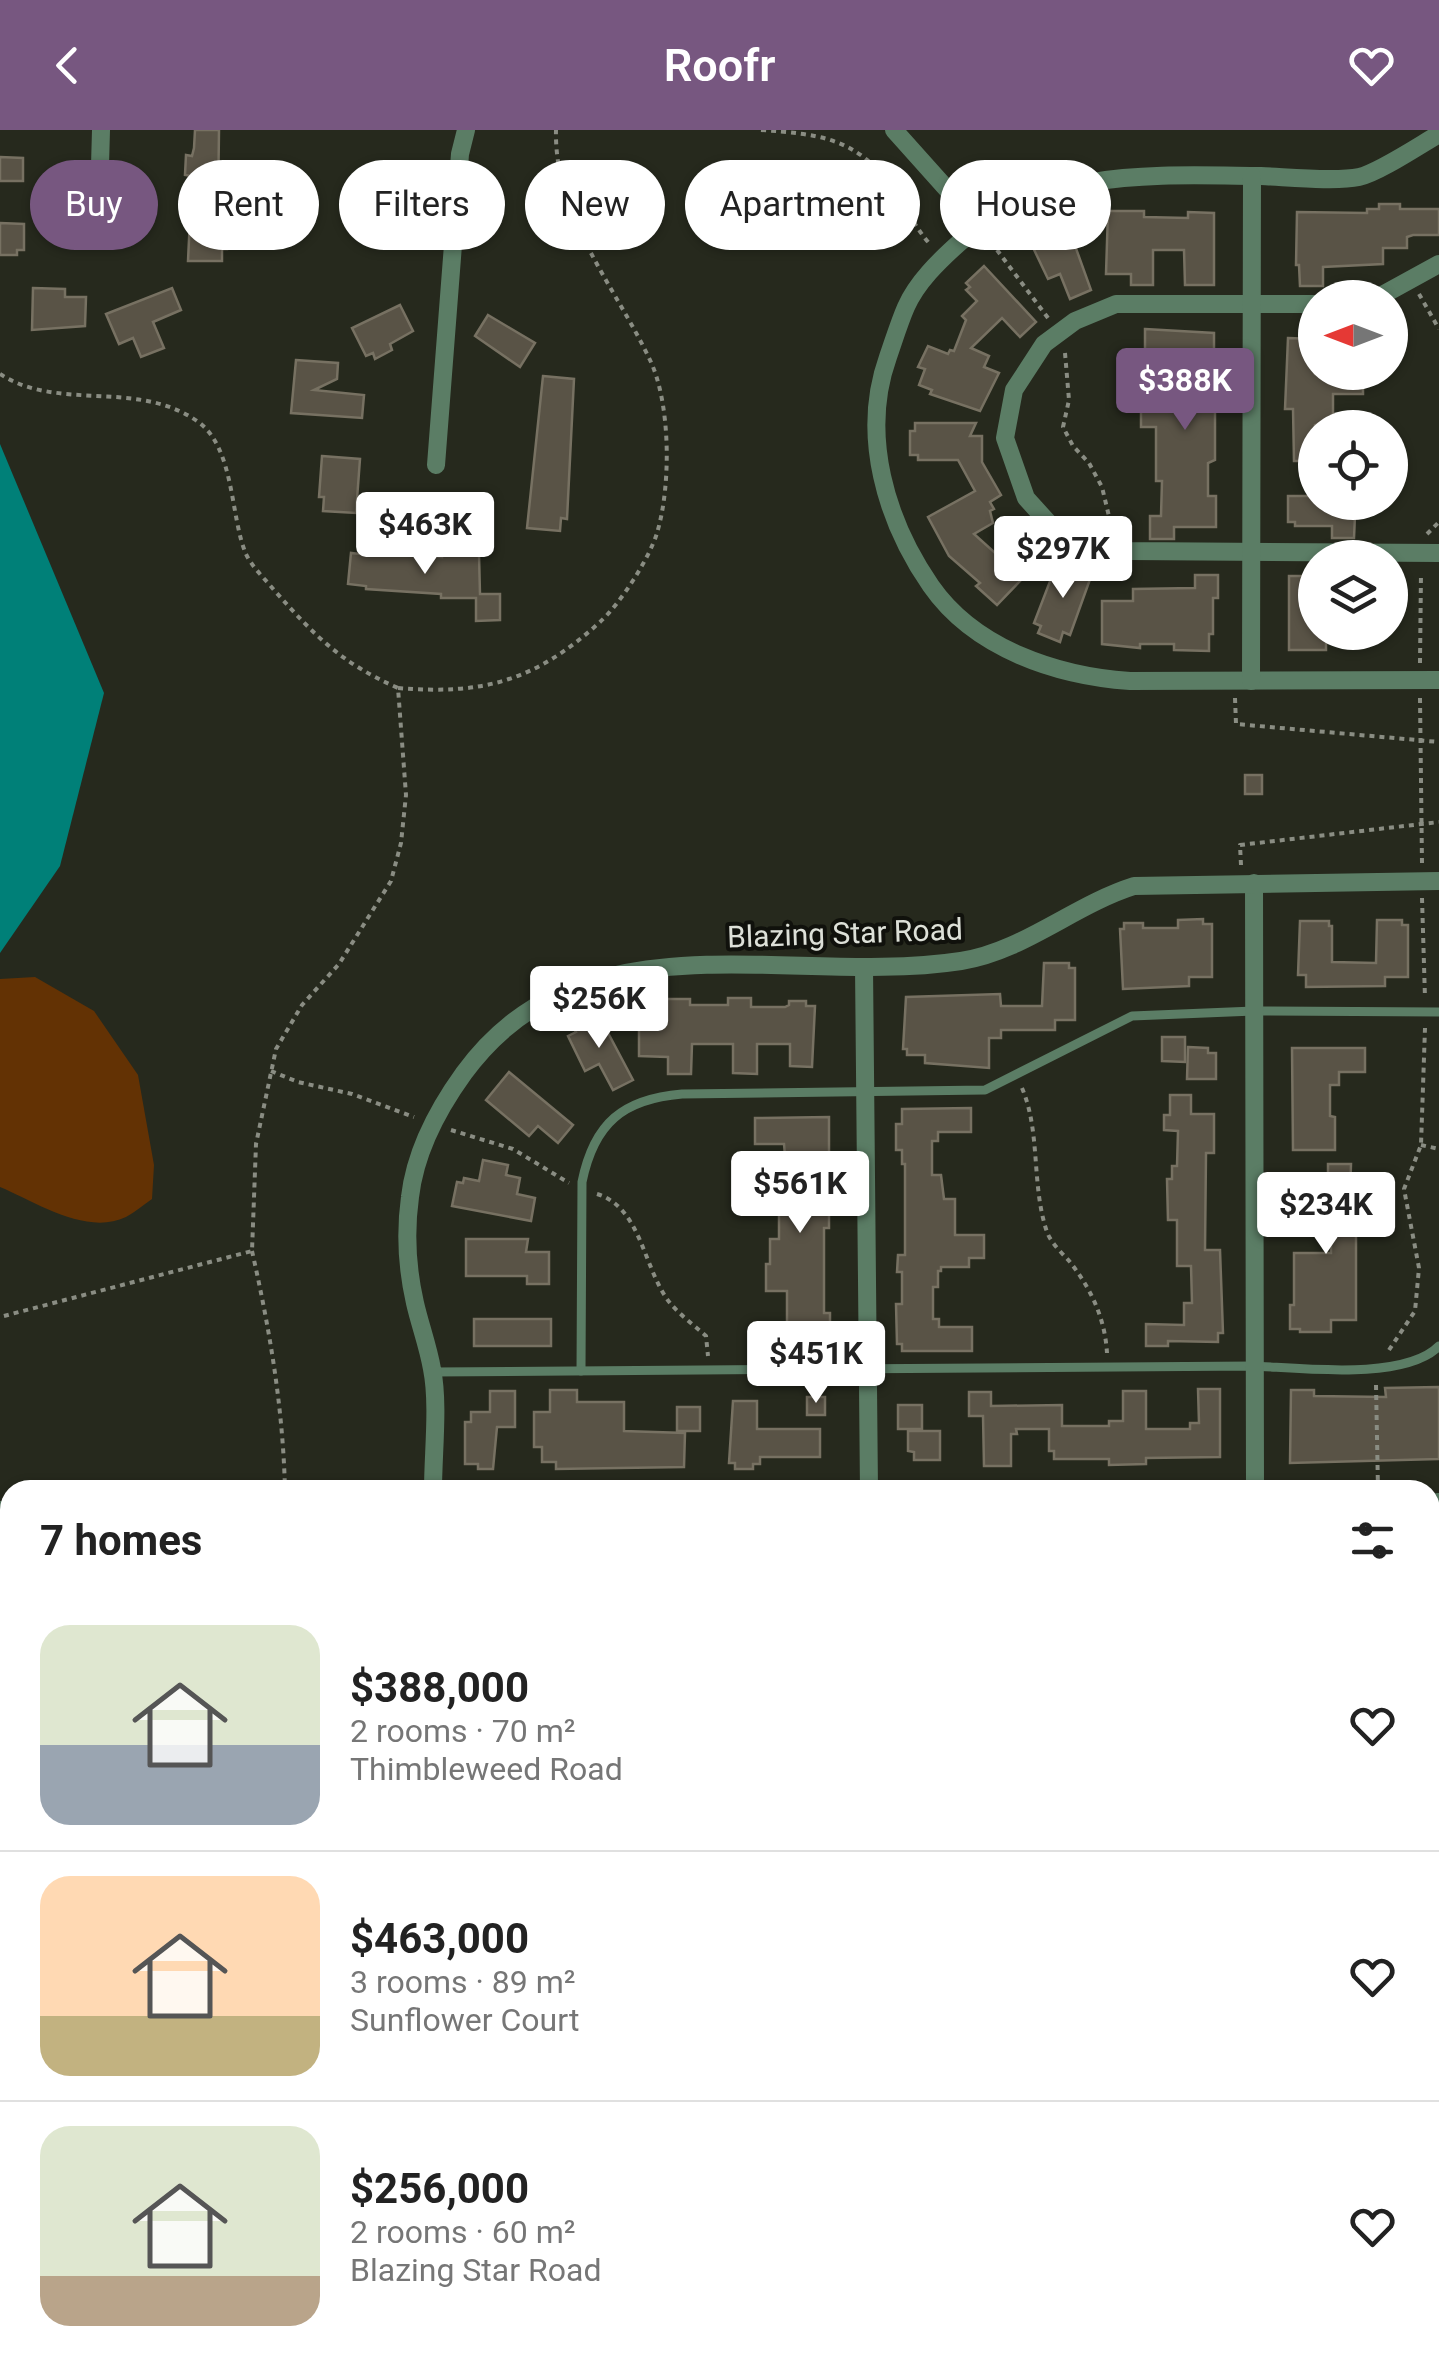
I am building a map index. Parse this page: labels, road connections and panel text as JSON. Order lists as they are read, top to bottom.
{
  "streets": {
    "street": ["Blazing Star Road"]
  },
  "north": "left",
  "page": {
    "header": "Roofr",
    "chip": [
      "Buy",
      "Rent",
      "Filters",
      "New",
      "Apartment",
      "House"
    ],
    "price": [
      "$388K",
      "$463K",
      "$297K",
      "$256K",
      "$561K",
      "$234K",
      "$451K"
    ],
    "heading": "7 homes",
    "list": [
      {
        "name": "$388,000",
        "note": "2 rooms · 70 m² · Thimbleweed Road"
      },
      {
        "name": "$463,000",
        "note": "3 rooms · 89 m² · Sunflower Court"
      },
      {
        "name": "$256,000",
        "note": "2 rooms · 60 m² · Blazing Star Road"
      }
    ]
  }
}
